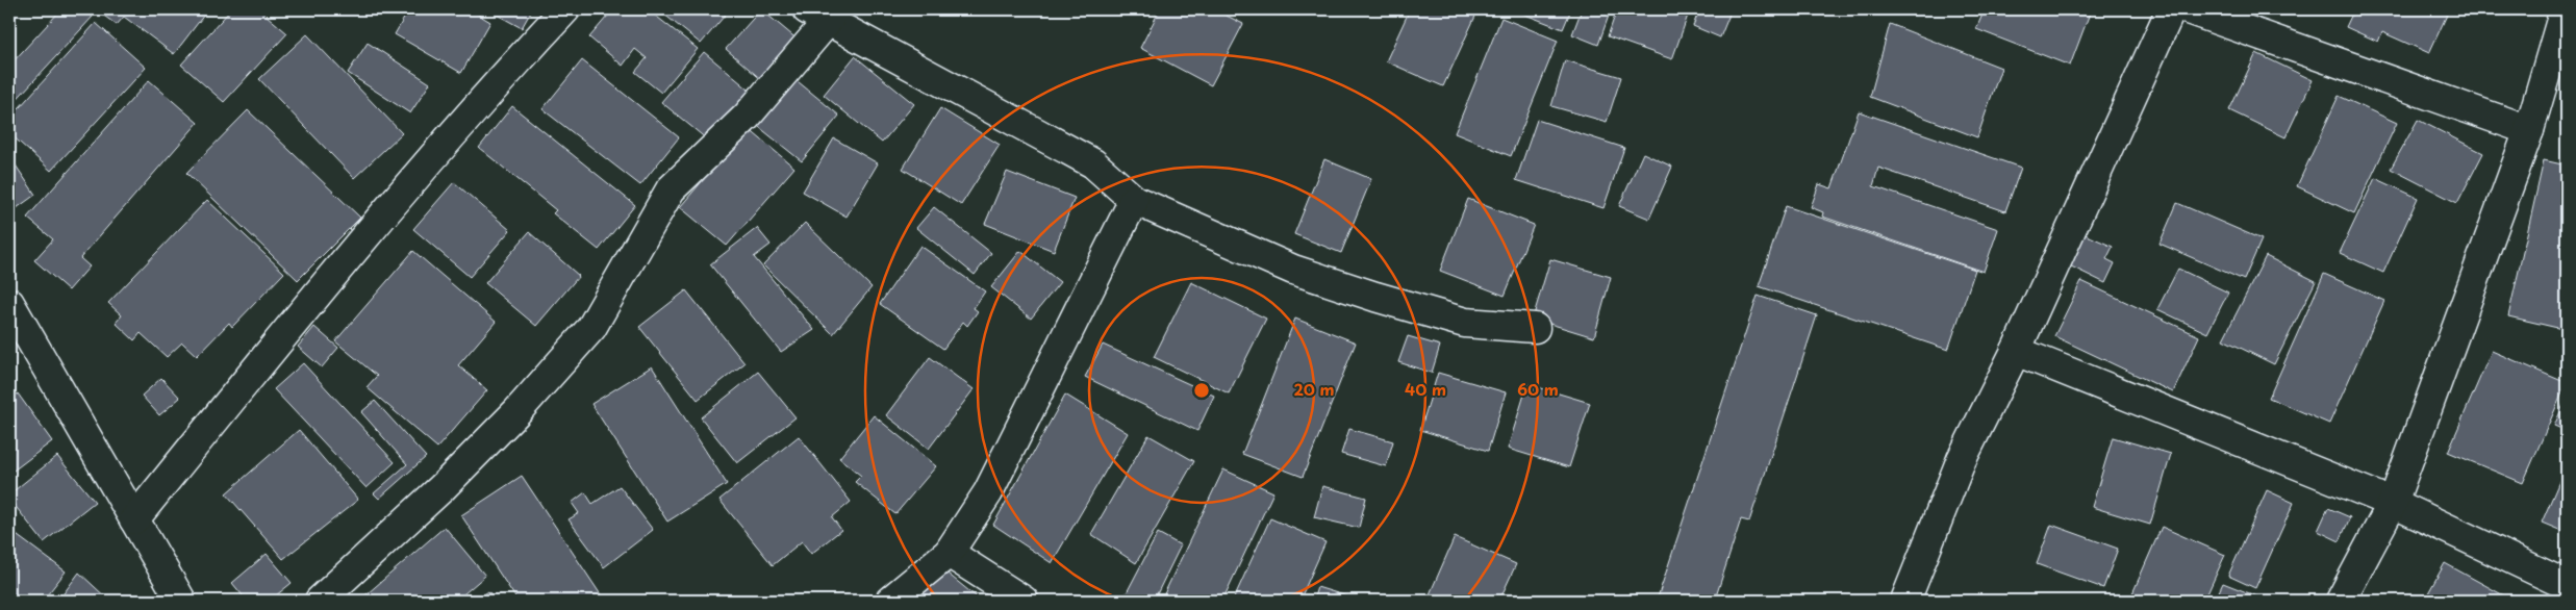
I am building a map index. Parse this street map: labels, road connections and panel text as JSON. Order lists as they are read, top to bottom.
{
  "rings": ["20 m", "40 m", "60 m"]
}
